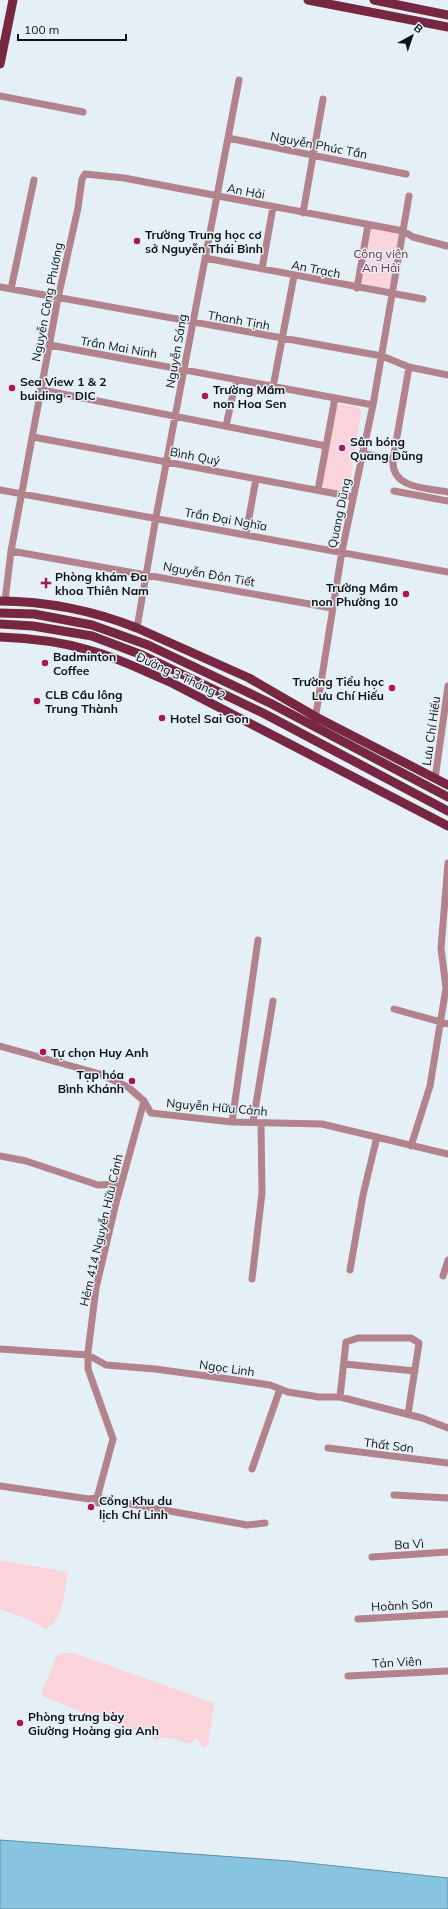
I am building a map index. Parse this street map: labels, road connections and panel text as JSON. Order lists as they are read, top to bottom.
{
  "streets": {
    "main road": ["Đường 3 Tháng 2"],
    "street": [
      "Nguyễn Phúc Tần",
      "An Hải",
      "An Trạch",
      "Nguyễn Công Phương",
      "Thanh Tịnh",
      "Trần Mai Ninh",
      "Nguyễn Sáng",
      "Bình Quý",
      "Quang Dũng",
      "Trần Đại Nghĩa",
      "Nguyễn Đôn Tiết",
      "Lưu Chí Hiếu",
      "Nguyễn Hữu Cảnh",
      "Hẻm 414 Nguyễn Hữu Cảnh",
      "Ngọc Linh",
      "Thất Sơn",
      "Ba Vì",
      "Hoành Sơn",
      "Tản Viên"
    ]
  },
  "crossings": [
    ["Nguyễn Phúc Tần", "Nguyễn Sáng"],
    ["An Hải", "Nguyễn Công Phương"],
    ["An Hải", "Nguyễn Sáng"],
    ["An Hải", "Quang Dũng"],
    ["An Trạch", "Nguyễn Sáng"],
    ["An Trạch", "Quang Dũng"],
    ["Nguyễn Công Phương", "Thanh Tịnh"],
    ["Nguyễn Công Phương", "Trần Mai Ninh"],
    ["Nguyễn Công Phương", "Bình Quý"],
    ["Nguyễn Công Phương", "Trần Đại Nghĩa"],
    ["Nguyễn Công Phương", "Nguyễn Đôn Tiết"],
    ["Nguyễn Công Phương", "Đường 3 Tháng 2"],
    ["Thanh Tịnh", "Nguyễn Sáng"],
    ["Thanh Tịnh", "Quang Dũng"],
    ["Trần Mai Ninh", "Nguyễn Sáng"],
    ["Trần Mai Ninh", "Quang Dũng"],
    ["Nguyễn Sáng", "Bình Quý"],
    ["Nguyễn Sáng", "Trần Đại Nghĩa"],
    ["Nguyễn Sáng", "Nguyễn Đôn Tiết"],
    ["Nguyễn Sáng", "Đường 3 Tháng 2"],
    ["Bình Quý", "Quang Dũng"],
    ["Quang Dũng", "Trần Đại Nghĩa"],
    ["Quang Dũng", "Nguyễn Đôn Tiết"],
    ["Quang Dũng", "Đường 3 Tháng 2"],
    ["Đường 3 Tháng 2", "Lưu Chí Hiếu"],
    ["Nguyễn Hữu Cảnh", "Hẻm 414 Nguyễn Hữu Cảnh"],
    ["Hẻm 414 Nguyễn Hữu Cảnh", "Ngọc Linh"]
  ],
  "parks": ["Công viên An Hải"],
  "places": {
    "other": [
      "Trường Trung học cơ sở Nguyễn Thái Bình",
      "Sea View 1 & 2 buiding - DIC",
      "Trường Mầm non Hoa Sen",
      "Sân bóng Quang Dũng",
      "Trường Mầm non Phường 10",
      "Badminton Coffee",
      "Trường Tiểu học Lưu Chí Hiếu",
      "CLB Cầu lông Trung Thành",
      "Hotel Sai Gon",
      "Tự chọn Huy Anh",
      "Tạp hóa Bình Khánh",
      "Cổng Khu du lịch Chí Linh",
      "Phòng trưng bày Giường Hoàng gia Anh"
    ],
    "health": ["Phòng khám Đa khoa Thiên Nam"]
  },
  "scale_bar": "100 m",
  "north": "top right"
}
